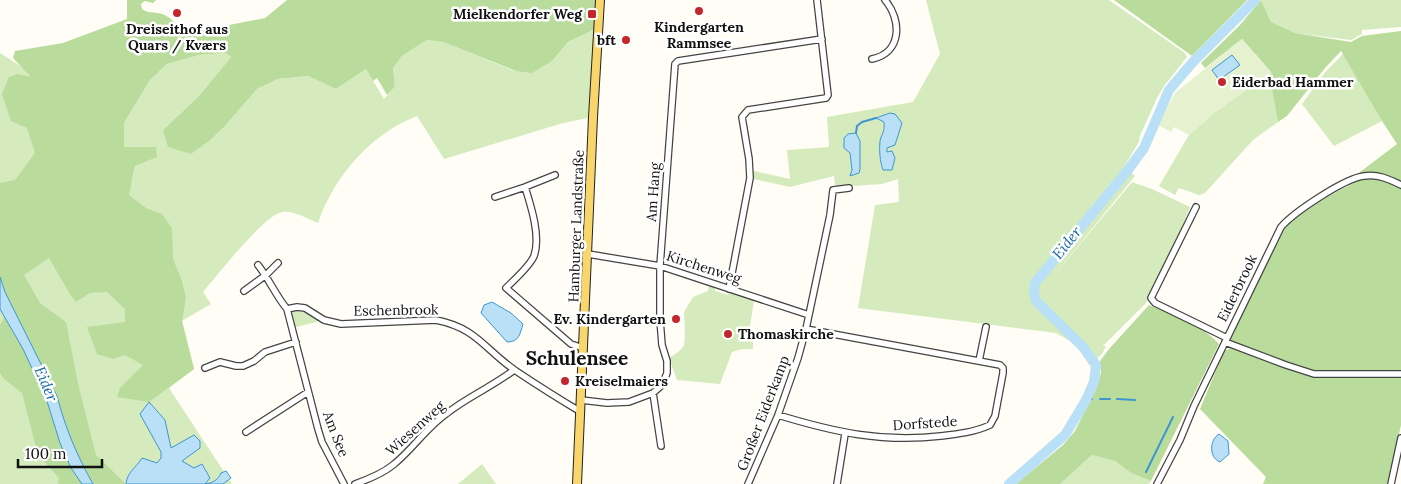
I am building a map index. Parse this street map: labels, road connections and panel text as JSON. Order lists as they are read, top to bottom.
{
  "streets": {
    "main road": ["Hamburger Landstraße"],
    "street": [
      "Am Hang",
      "Kirchenweg",
      "Eiderbrook",
      "Eschenbrook",
      "Großer Eiderkamp",
      "Dorfstede",
      "Wiesenweg",
      "Am See"
    ]
  },
  "crossings": [
    ["Am Hang", "Kirchenweg"],
    ["Hamburger Landstraße", "Kirchenweg"],
    ["Hamburger Landstraße", "Eschenbrook"],
    ["Kirchenweg", "Großer Eiderkamp"],
    ["Eschenbrook", "Wiesenweg"],
    ["Eschenbrook", "Am See"],
    ["Großer Eiderkamp", "Dorfstede"]
  ],
  "districts": ["Schulensee"],
  "water": ["Eider"],
  "places": {
    "other": [
      "Kindergarten Rammsee",
      "Dreiseithof aus Quars / Kværs",
      "bft",
      "Eiderbad Hammer",
      "Ev. Kindergarten",
      "Thomaskirche",
      "Kreiselmaiers"
    ],
    "transit": ["Mielkendorfer Weg"]
  },
  "scale_bar": "100 m"
}
